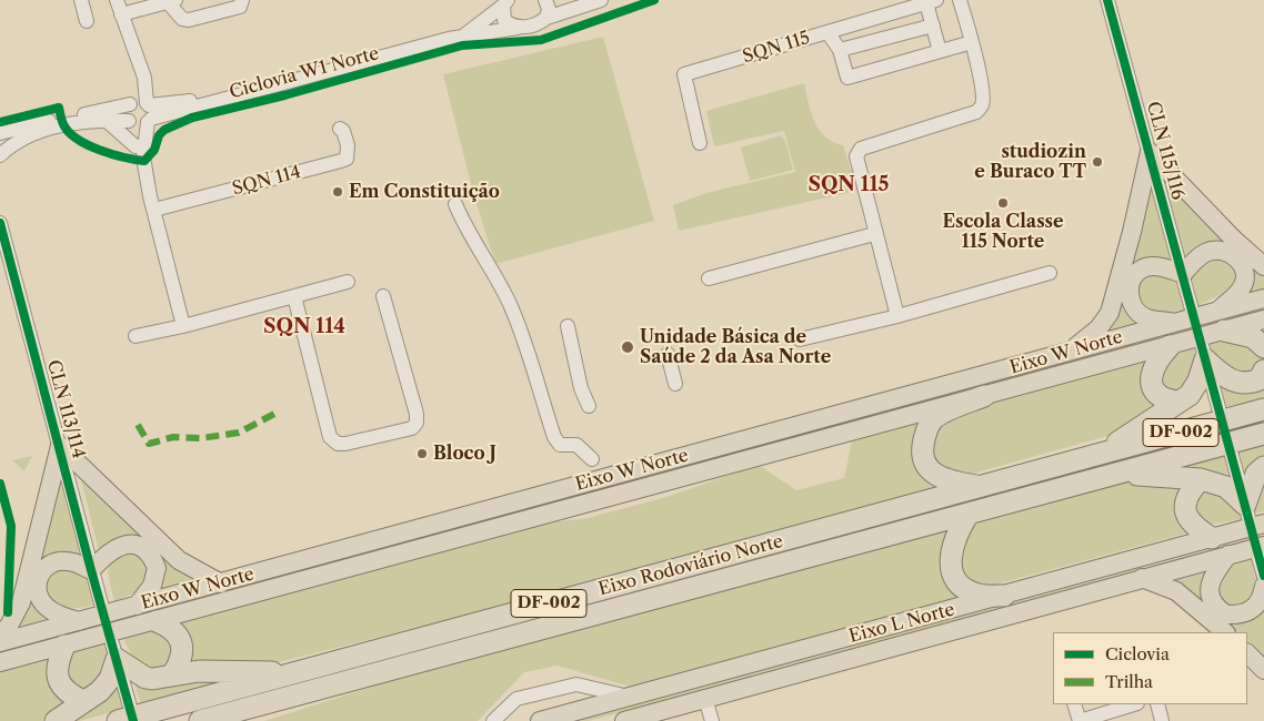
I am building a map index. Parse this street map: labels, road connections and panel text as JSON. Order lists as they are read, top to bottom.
{
  "streets": {
    "highway": ["DF-002", "Eixo Rodoviário Norte"],
    "main road": ["Eixo W Norte", "Eixo L Norte"],
    "street": [
      "SQN 115",
      "CLN 115/116",
      "SQN 114",
      "CLN 113/114"
    ],
    "cycle path": ["Ciclovia W1 Norte"]
  },
  "districts": ["SQN 115", "SQN 114"],
  "places": [
    "studiozin e Buraco TT",
    "Em Constituição",
    "Escola Classe 115 Norte",
    "Unidade Básica de Saúde 2 da Asa Norte",
    "Bloco J"
  ],
  "legend": ["Ciclovia", "Trilha"]
}
